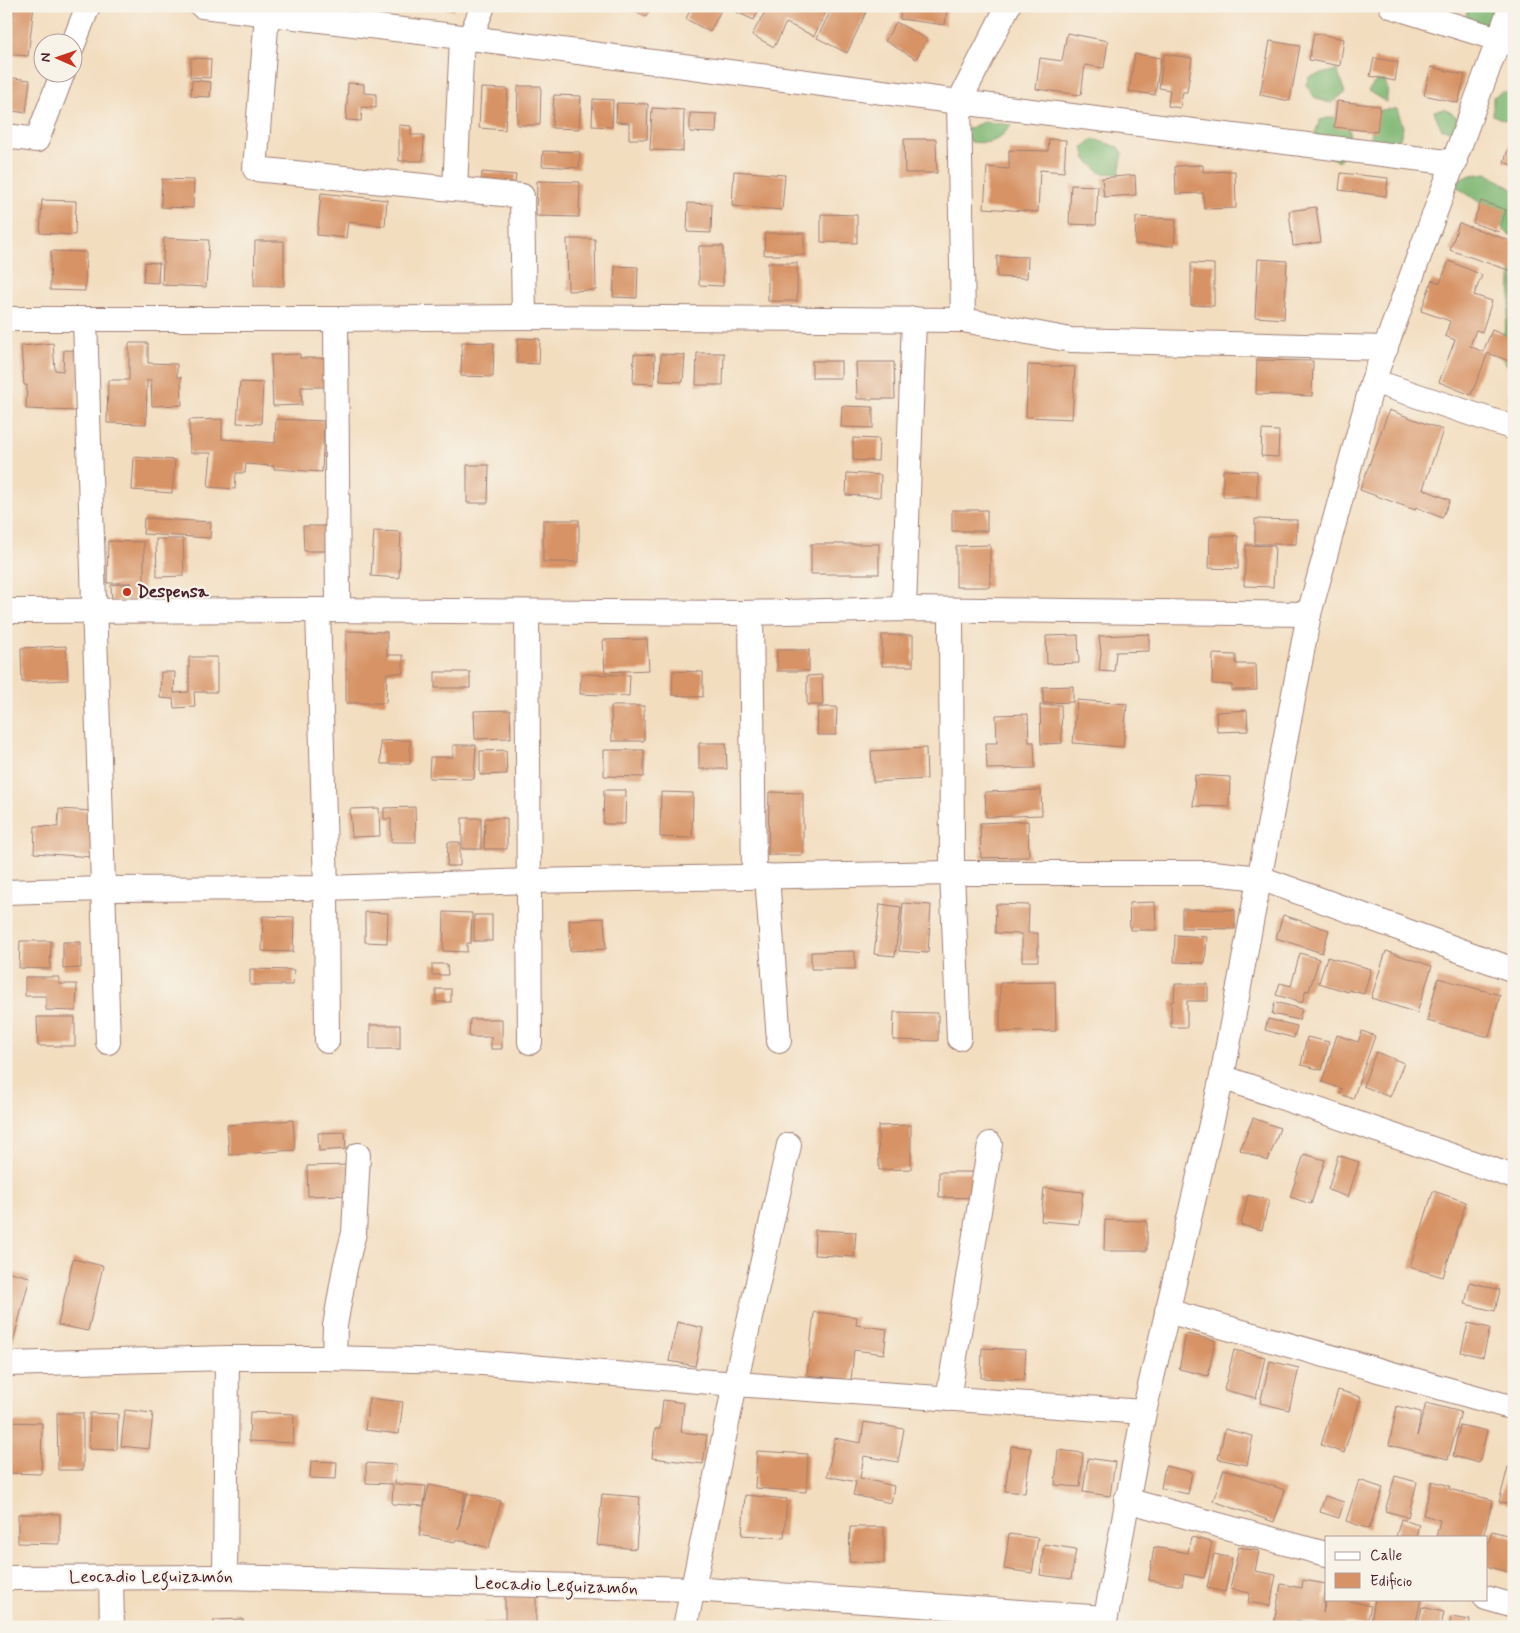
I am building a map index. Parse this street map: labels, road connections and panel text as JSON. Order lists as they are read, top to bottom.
{
  "streets": {
    "street": ["Leocadio Leguizamón"]
  },
  "places": ["Despensa"],
  "legend": ["Calle", "Edificio"],
  "north": "left"
}
